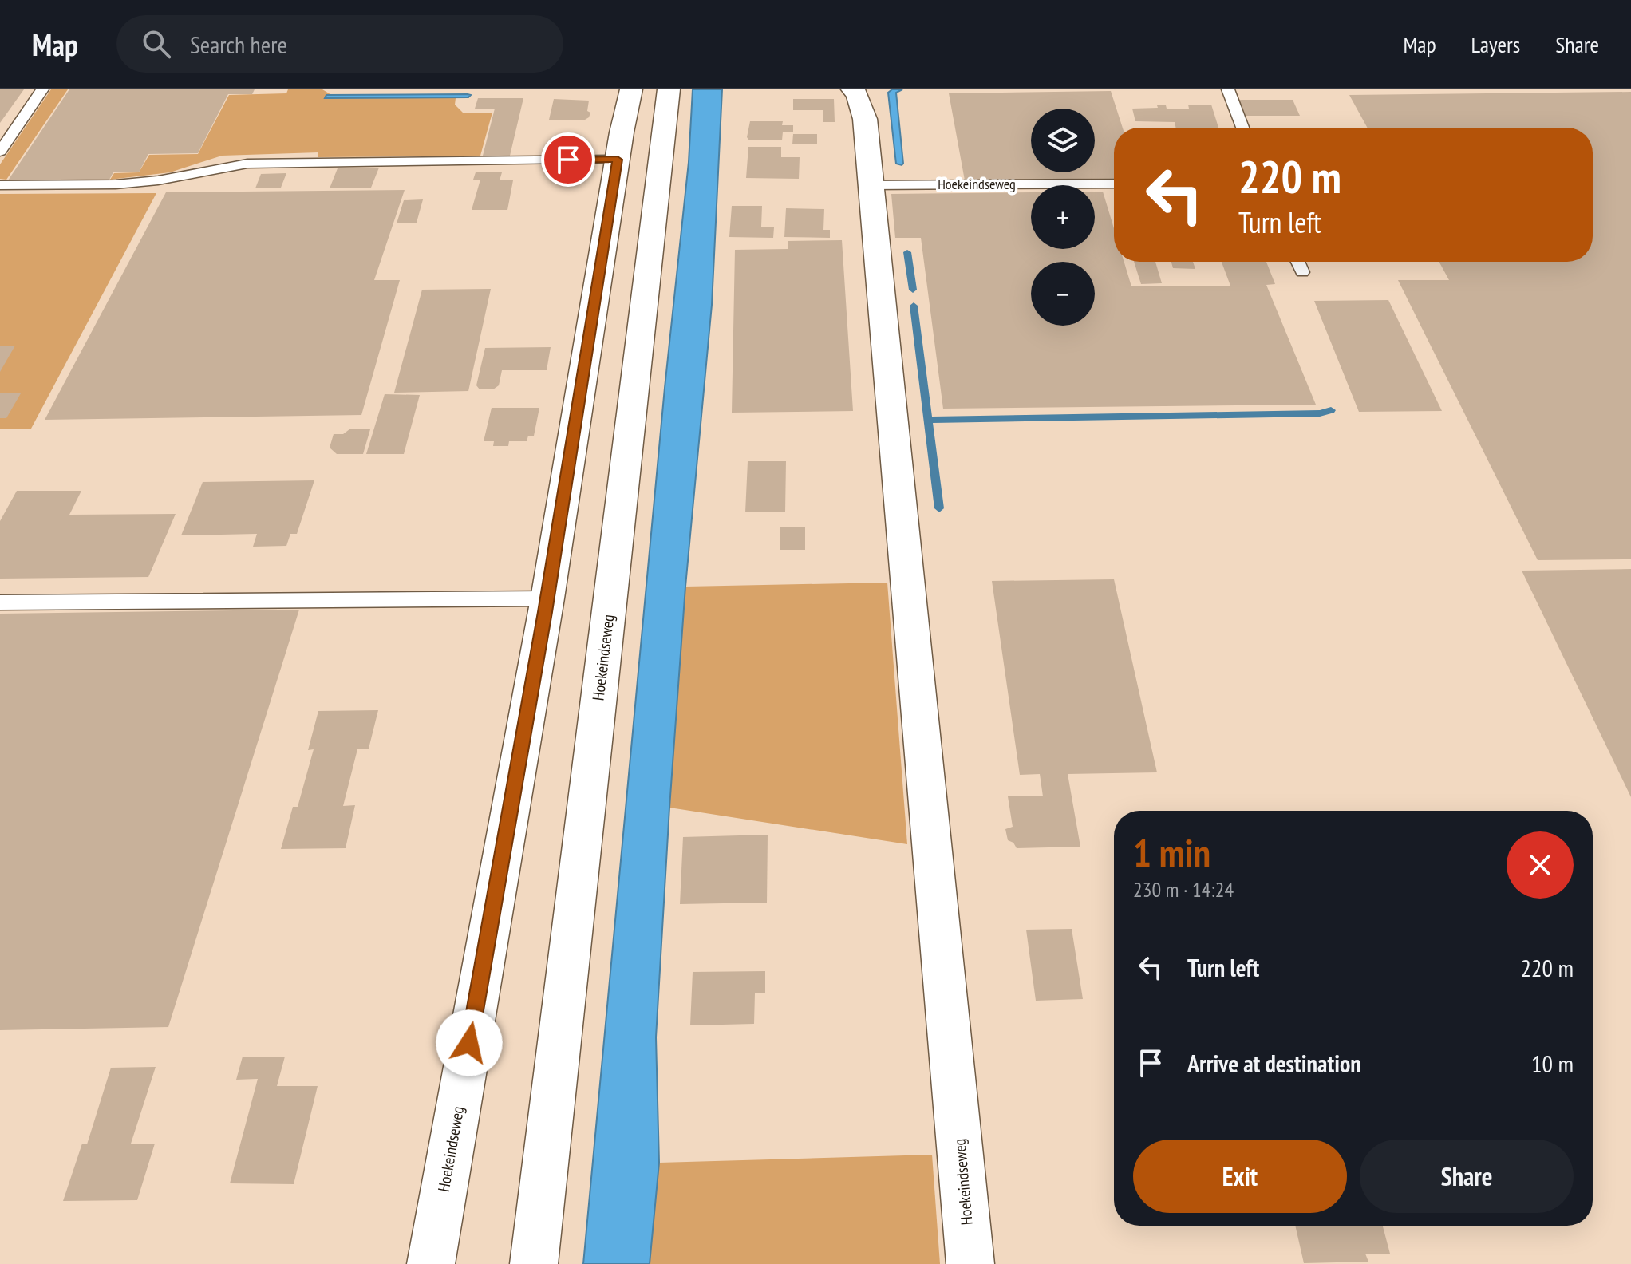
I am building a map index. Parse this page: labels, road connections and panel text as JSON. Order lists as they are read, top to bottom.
{
  "streets": {
    "street": ["Hoekeindseweg"]
  },
  "page": {
    "header": "Map",
    "search": "Search here",
    "nav": ["Map", "Layers", "Share"],
    "map_buttons": ["+", "−"],
    "turn": ["220 m", "Turn left"],
    "heading": ["1 min", "230 m · 14:24"],
    "list": [
      {
        "name": "Turn left",
        "value": "220 m"
      },
      {
        "name": "Arrive at destination",
        "value": "10 m"
      }
    ],
    "buttons": ["Exit", "Share"]
  }
}
